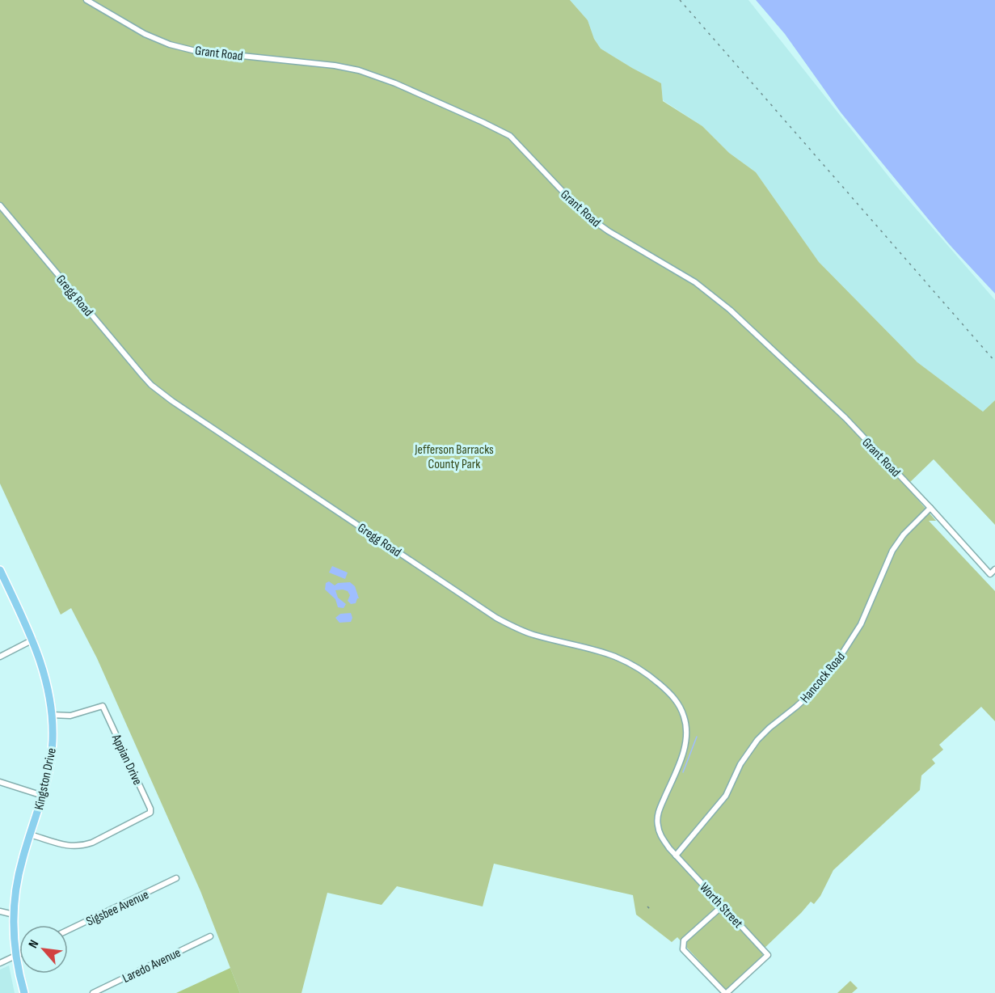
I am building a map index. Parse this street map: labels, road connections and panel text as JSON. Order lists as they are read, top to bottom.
{
  "streets": {
    "main road": ["Kingston Drive"],
    "street": [
      "Grant Road",
      "Gregg Road",
      "Hancock Road",
      "Appian Drive",
      "Worth Street",
      "Sigsbee Avenue",
      "Laredo Avenue"
    ]
  },
  "crossings": [
    ["Grant Road", "Hancock Road"],
    ["Gregg Road", "Hancock Road"],
    ["Gregg Road", "Worth Street"],
    ["Hancock Road", "Worth Street"],
    ["Appian Drive", "Kingston Drive"]
  ],
  "parks": ["Jefferson Barracks County Park"],
  "north": "top left"
}
